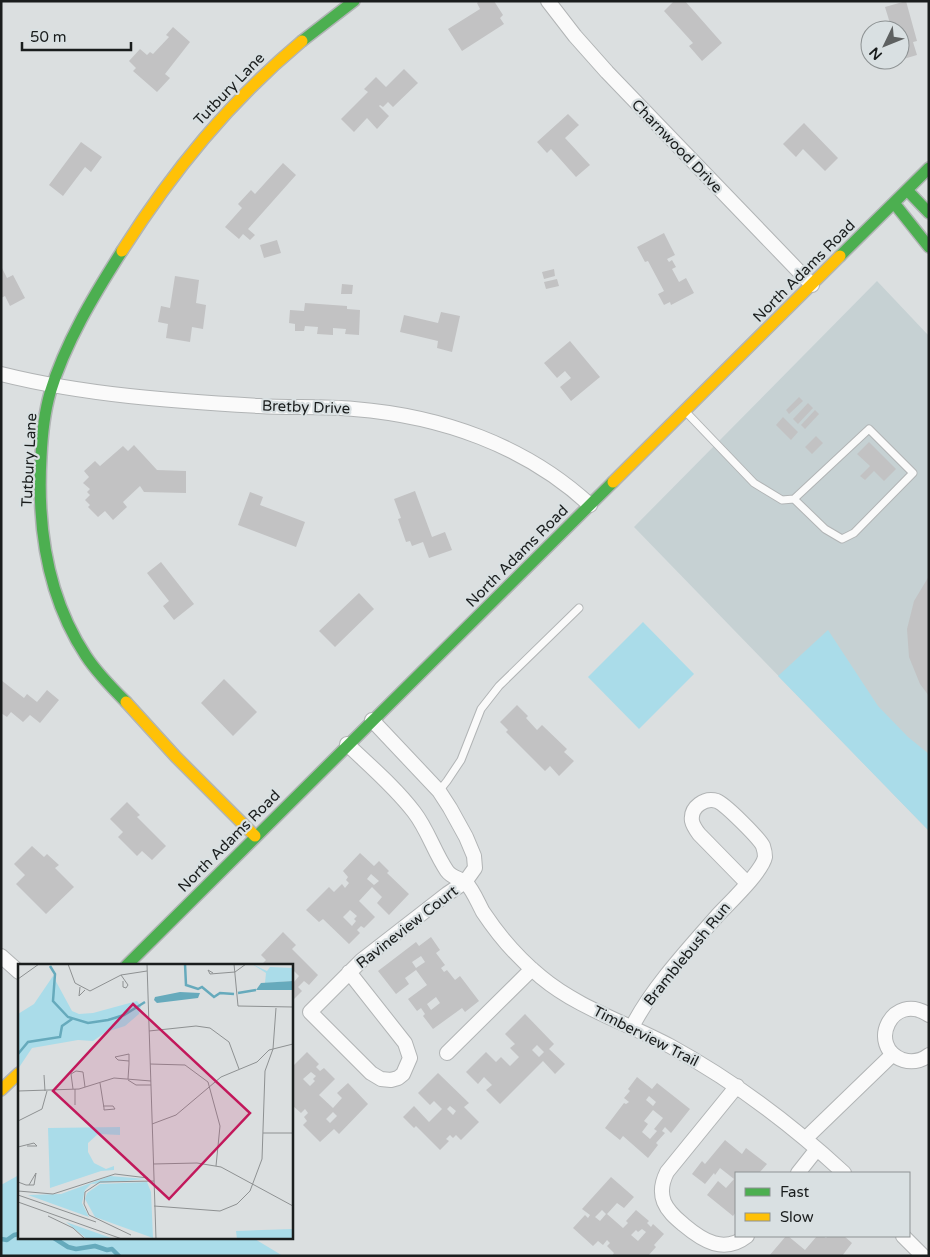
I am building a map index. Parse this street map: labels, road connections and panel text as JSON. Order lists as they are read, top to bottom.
{
  "streets": {
    "main road": ["Tutbury Lane", "North Adams Road"],
    "street": [
      "Charnwood Drive",
      "Bretby Drive",
      "Ravineview Court",
      "Bramblebush Run",
      "Timberview Trail"
    ]
  },
  "crossings": [
    ["Tutbury Lane", "North Adams Road"],
    ["Tutbury Lane", "Bretby Drive"],
    ["Charnwood Drive", "North Adams Road"],
    ["North Adams Road", "Bretby Drive"],
    ["North Adams Road", "Timberview Trail"],
    ["Ravineview Court", "Timberview Trail"],
    ["Bramblebush Run", "Timberview Trail"]
  ],
  "legend": ["Fast", "Slow"],
  "scale_bar": "50 m",
  "north": "bottom left"
}
